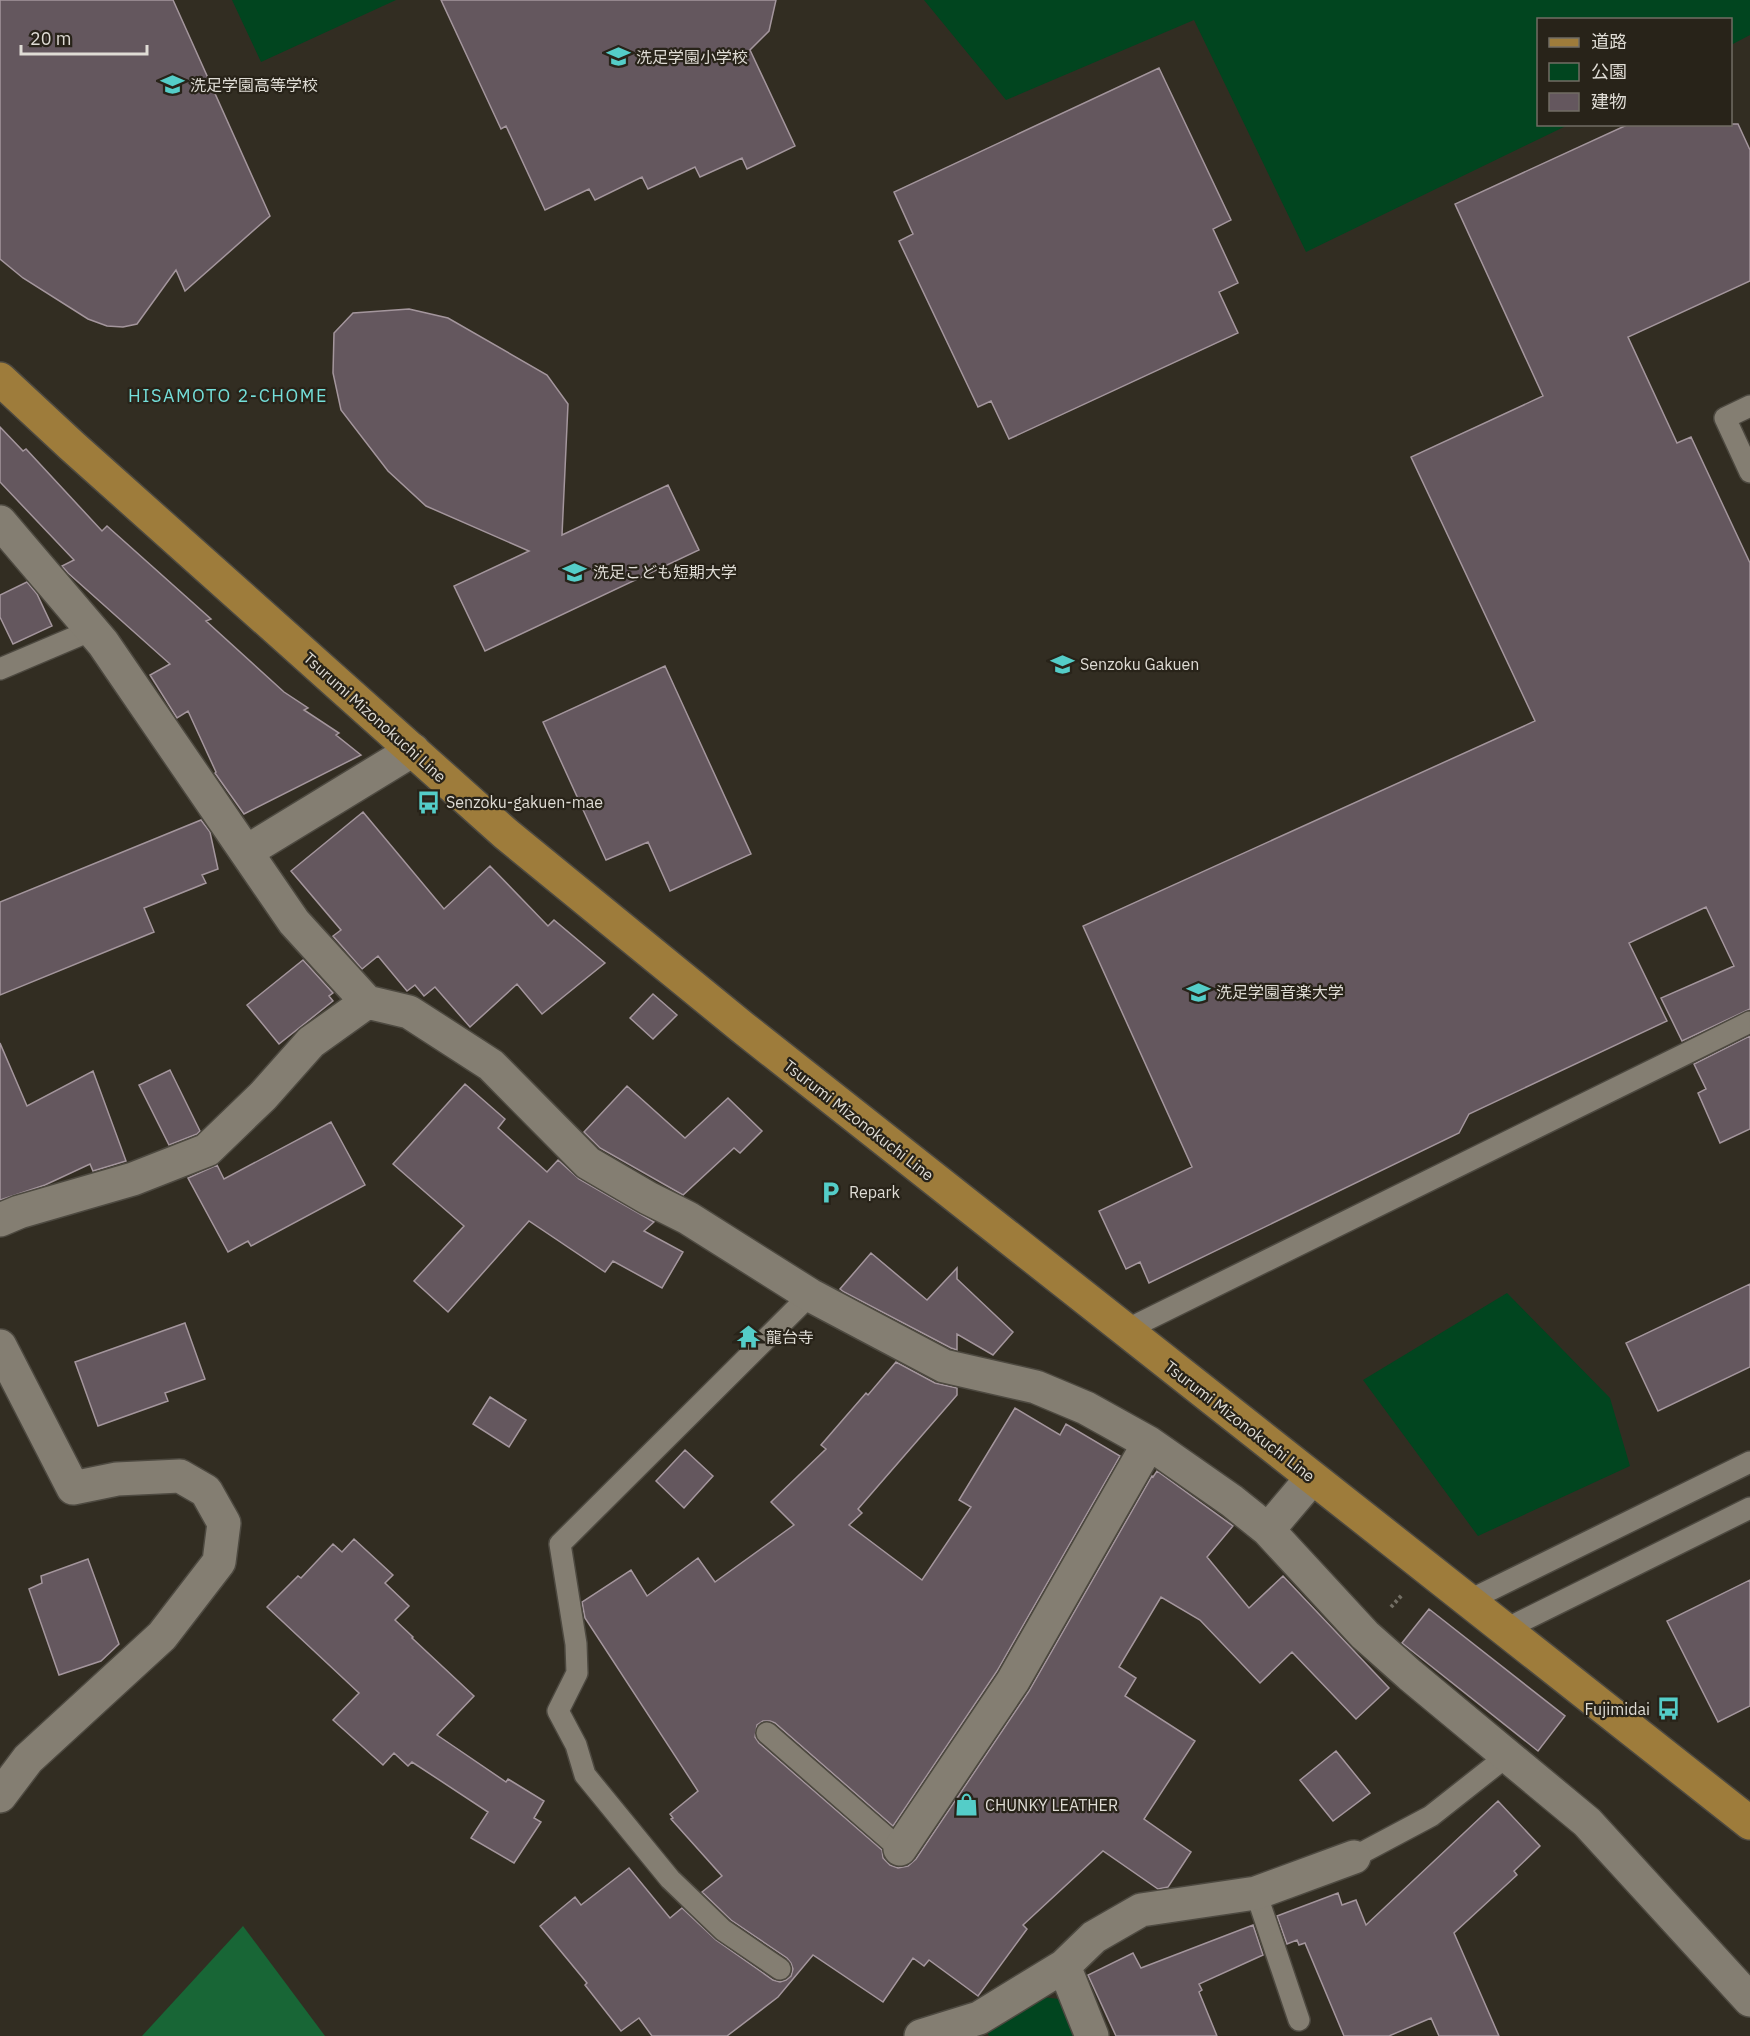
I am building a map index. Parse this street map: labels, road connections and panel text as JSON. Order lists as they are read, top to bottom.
{
  "streets": {
    "main road": ["Tsurumi Mizonokuchi Line"]
  },
  "districts": ["HISAMOTO 2-CHOME"],
  "places": {
    "school or university": [
      "洗足学園小学校",
      "洗足学園高等学校",
      "洗足こども短期大学",
      "Senzoku Gakuen",
      "洗足学園音楽大学"
    ],
    "bus stop": ["Senzoku-gakuen-mae", "Fujimidai"],
    "parking": ["Repark"],
    "temple": ["龍台寺"],
    "shop": ["CHUNKY LEATHER"]
  },
  "legend": ["道路", "公園", "建物"],
  "scale_bar": "20 m"
}
